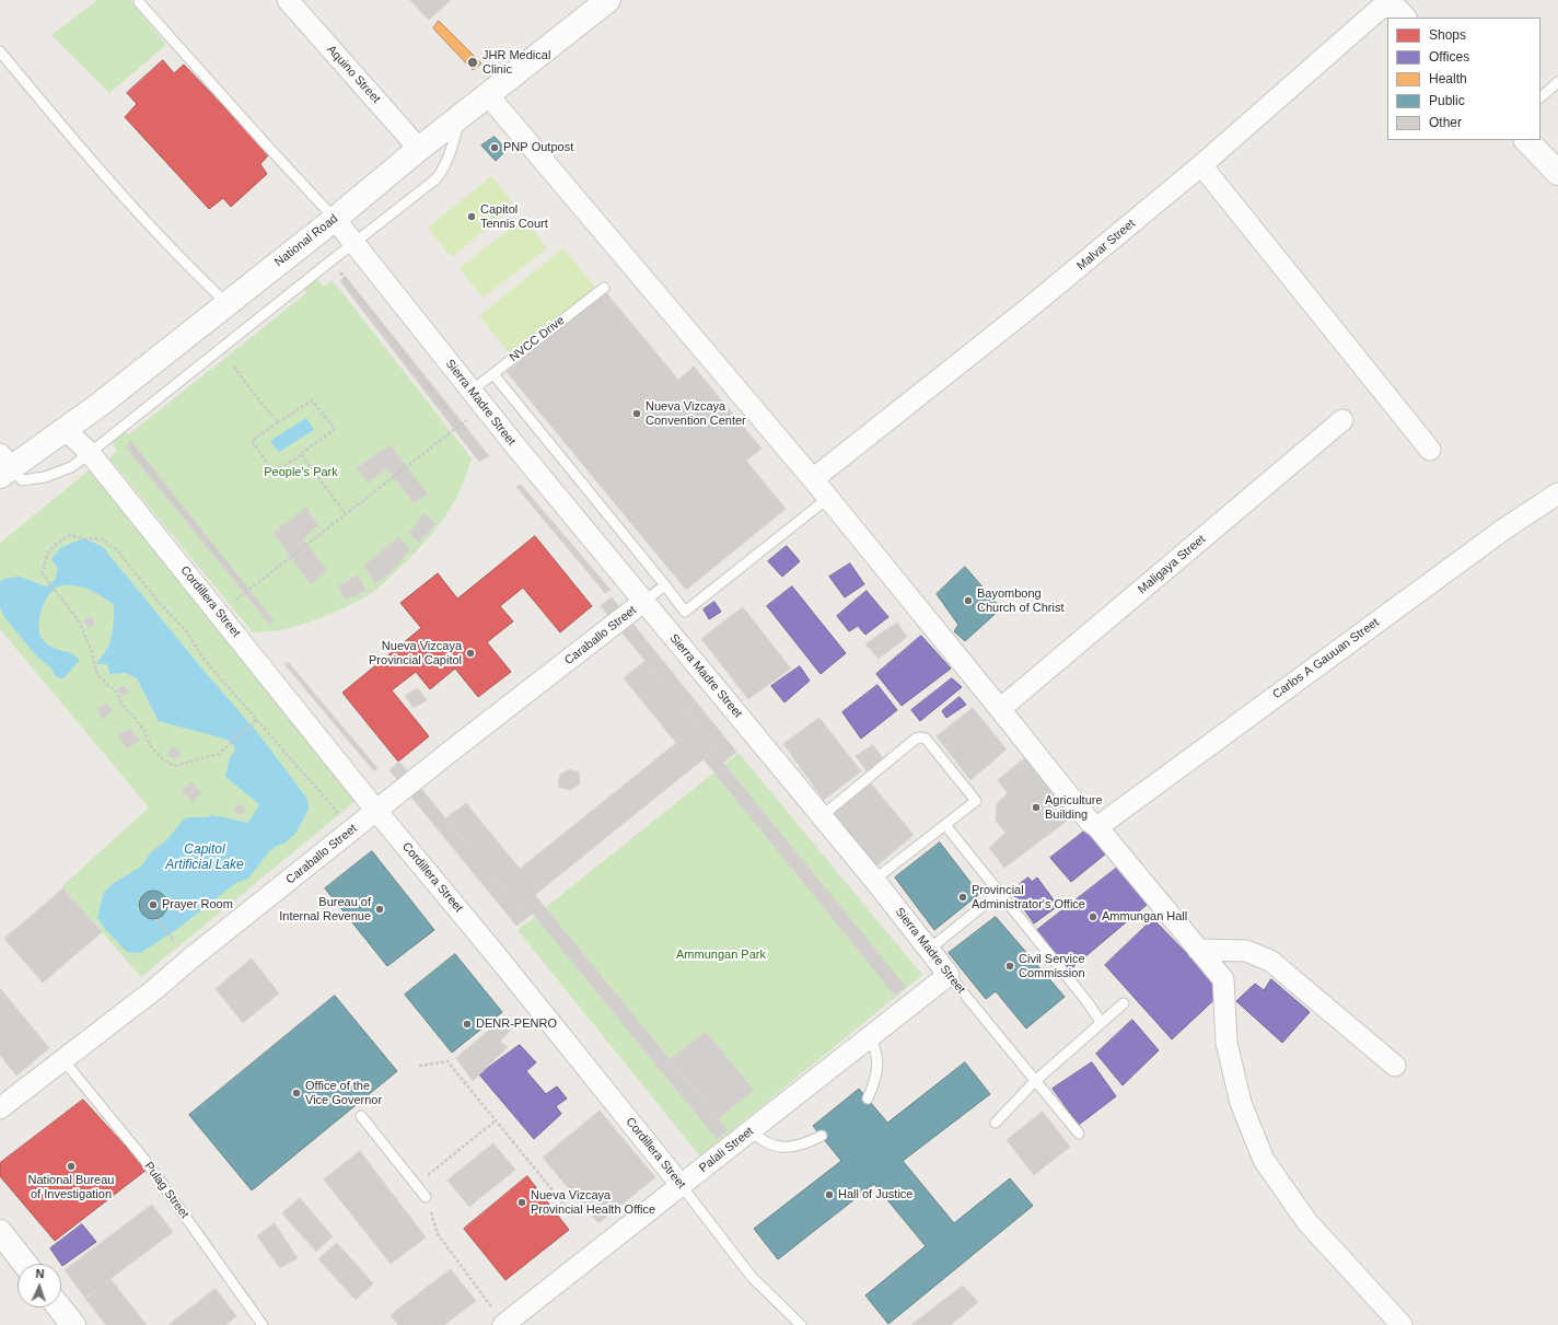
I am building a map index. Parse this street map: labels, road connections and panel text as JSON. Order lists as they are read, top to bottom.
{
  "streets": {
    "main road": ["National Road"],
    "street": [
      "Aquino Street",
      "Malvar Street",
      "Sierra Madre Street",
      "Maligaya Street",
      "Cordillera Street",
      "Caraballo Street",
      "Carlos A Gauuan Street",
      "Palali Street"
    ],
    "lane": ["NVCC Drive", "Pulag Street"]
  },
  "crossings": [
    ["Aquino Street", "National Road"],
    ["National Road", "Sierra Madre Street"],
    ["National Road", "Cordillera Street"],
    ["NVCC Drive", "Sierra Madre Street"],
    ["Sierra Madre Street", "Caraballo Street"],
    ["Sierra Madre Street", "Palali Street"],
    ["Cordillera Street", "Caraballo Street"],
    ["Cordillera Street", "Palali Street"],
    ["Caraballo Street", "Pulag Street"]
  ],
  "water": ["Capitol Artificial Lake"],
  "parks": ["People's Park", "Ammungan Park"],
  "places": [
    "JHR Medical Clinic",
    "PNP Outpost",
    "Capitol Tennis Court",
    "Nueva Vizcaya Convention Center",
    "Bayombong Church of Christ",
    "Nueva Vizcaya Provincial Capitol",
    "Agriculture Building",
    "Provincial Administrator's Office",
    "Prayer Room",
    "Bureau of Internal Revenue",
    "Ammungan Hall",
    "Civil Service Commission",
    "DENR-PENRO",
    "Office of the Vice Governor",
    "National Bureau of Investigation",
    "Hall of Justice",
    "Nueva Vizcaya Provincial Health Office"
  ],
  "legend": [
    "Shops",
    "Offices",
    "Health",
    "Public",
    "Other"
  ],
  "north": "top"
}
